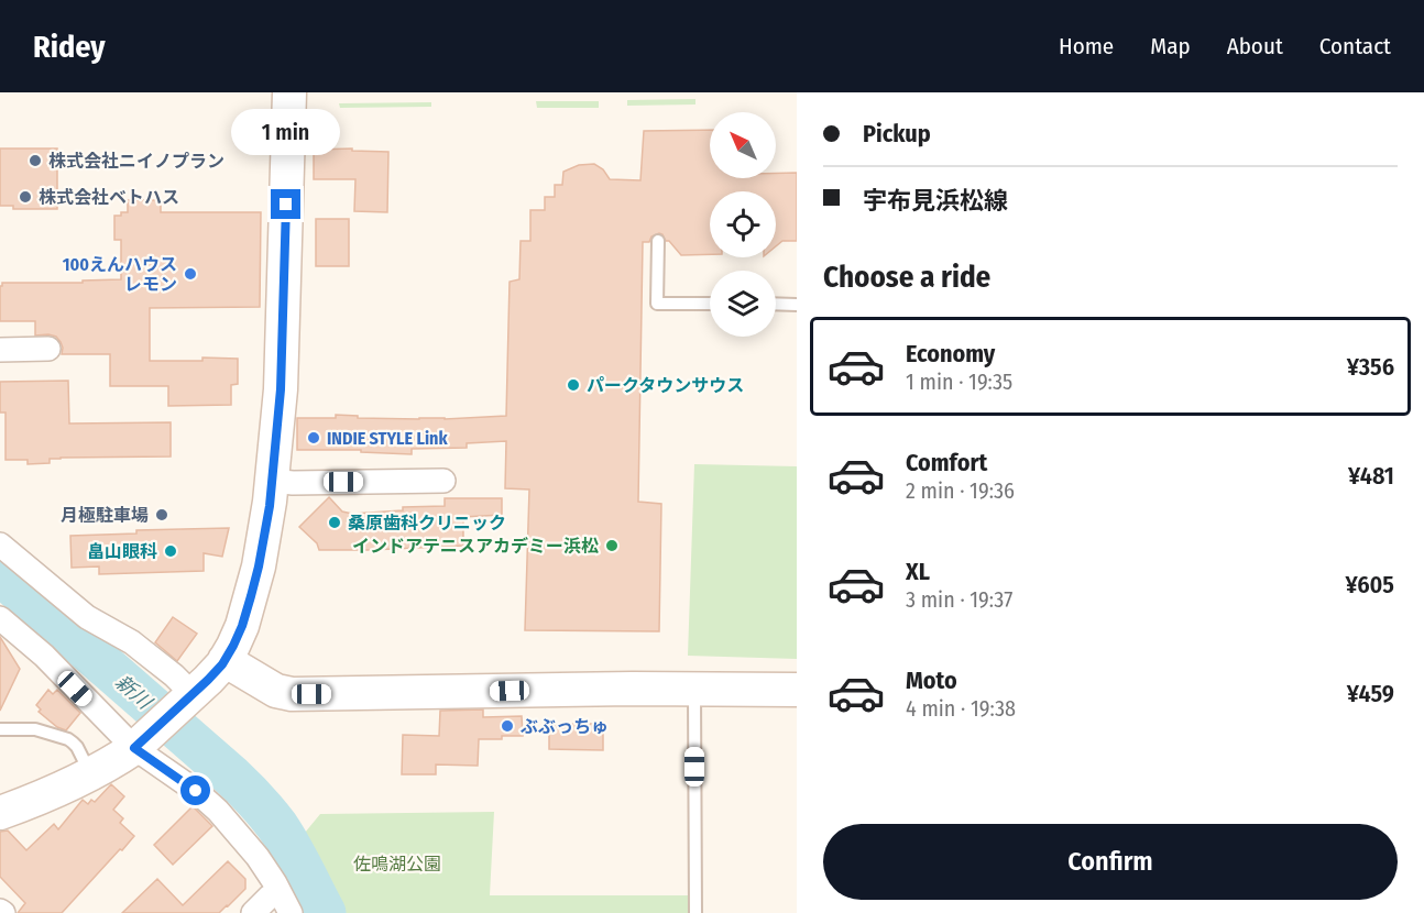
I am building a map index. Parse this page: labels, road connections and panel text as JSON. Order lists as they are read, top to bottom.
{
  "water": ["新川"],
  "parks": ["佐鳴湖公園"],
  "places": [
    "株式会社ニイノプラン",
    "株式会社ベトハス",
    "100えんハウス レモン",
    "パークタウンサウス",
    "INDIE STYLE Link",
    "月極駐車場",
    "桑原歯科クリニック",
    "インドアテニスアカデミー浜松",
    "畠山眼科",
    "ぶぶっちゅ"
  ],
  "north": "top left",
  "page": {
    "header": "Ridey",
    "nav": [
      "Home",
      "Map",
      "About",
      "Contact"
    ],
    "banner": ["Pickup", "宇布見浜松線"],
    "bubble": "1 min",
    "heading": "Choose a ride",
    "list": [
      {
        "name": "Economy",
        "note": "1 min · 19:35",
        "value": "¥356"
      },
      {
        "name": "Comfort",
        "note": "2 min · 19:36",
        "value": "¥481"
      },
      {
        "name": "XL",
        "note": "3 min · 19:37",
        "value": "¥605"
      },
      {
        "name": "Moto",
        "note": "4 min · 19:38",
        "value": "¥459"
      }
    ],
    "buttons": "Confirm"
  }
}
